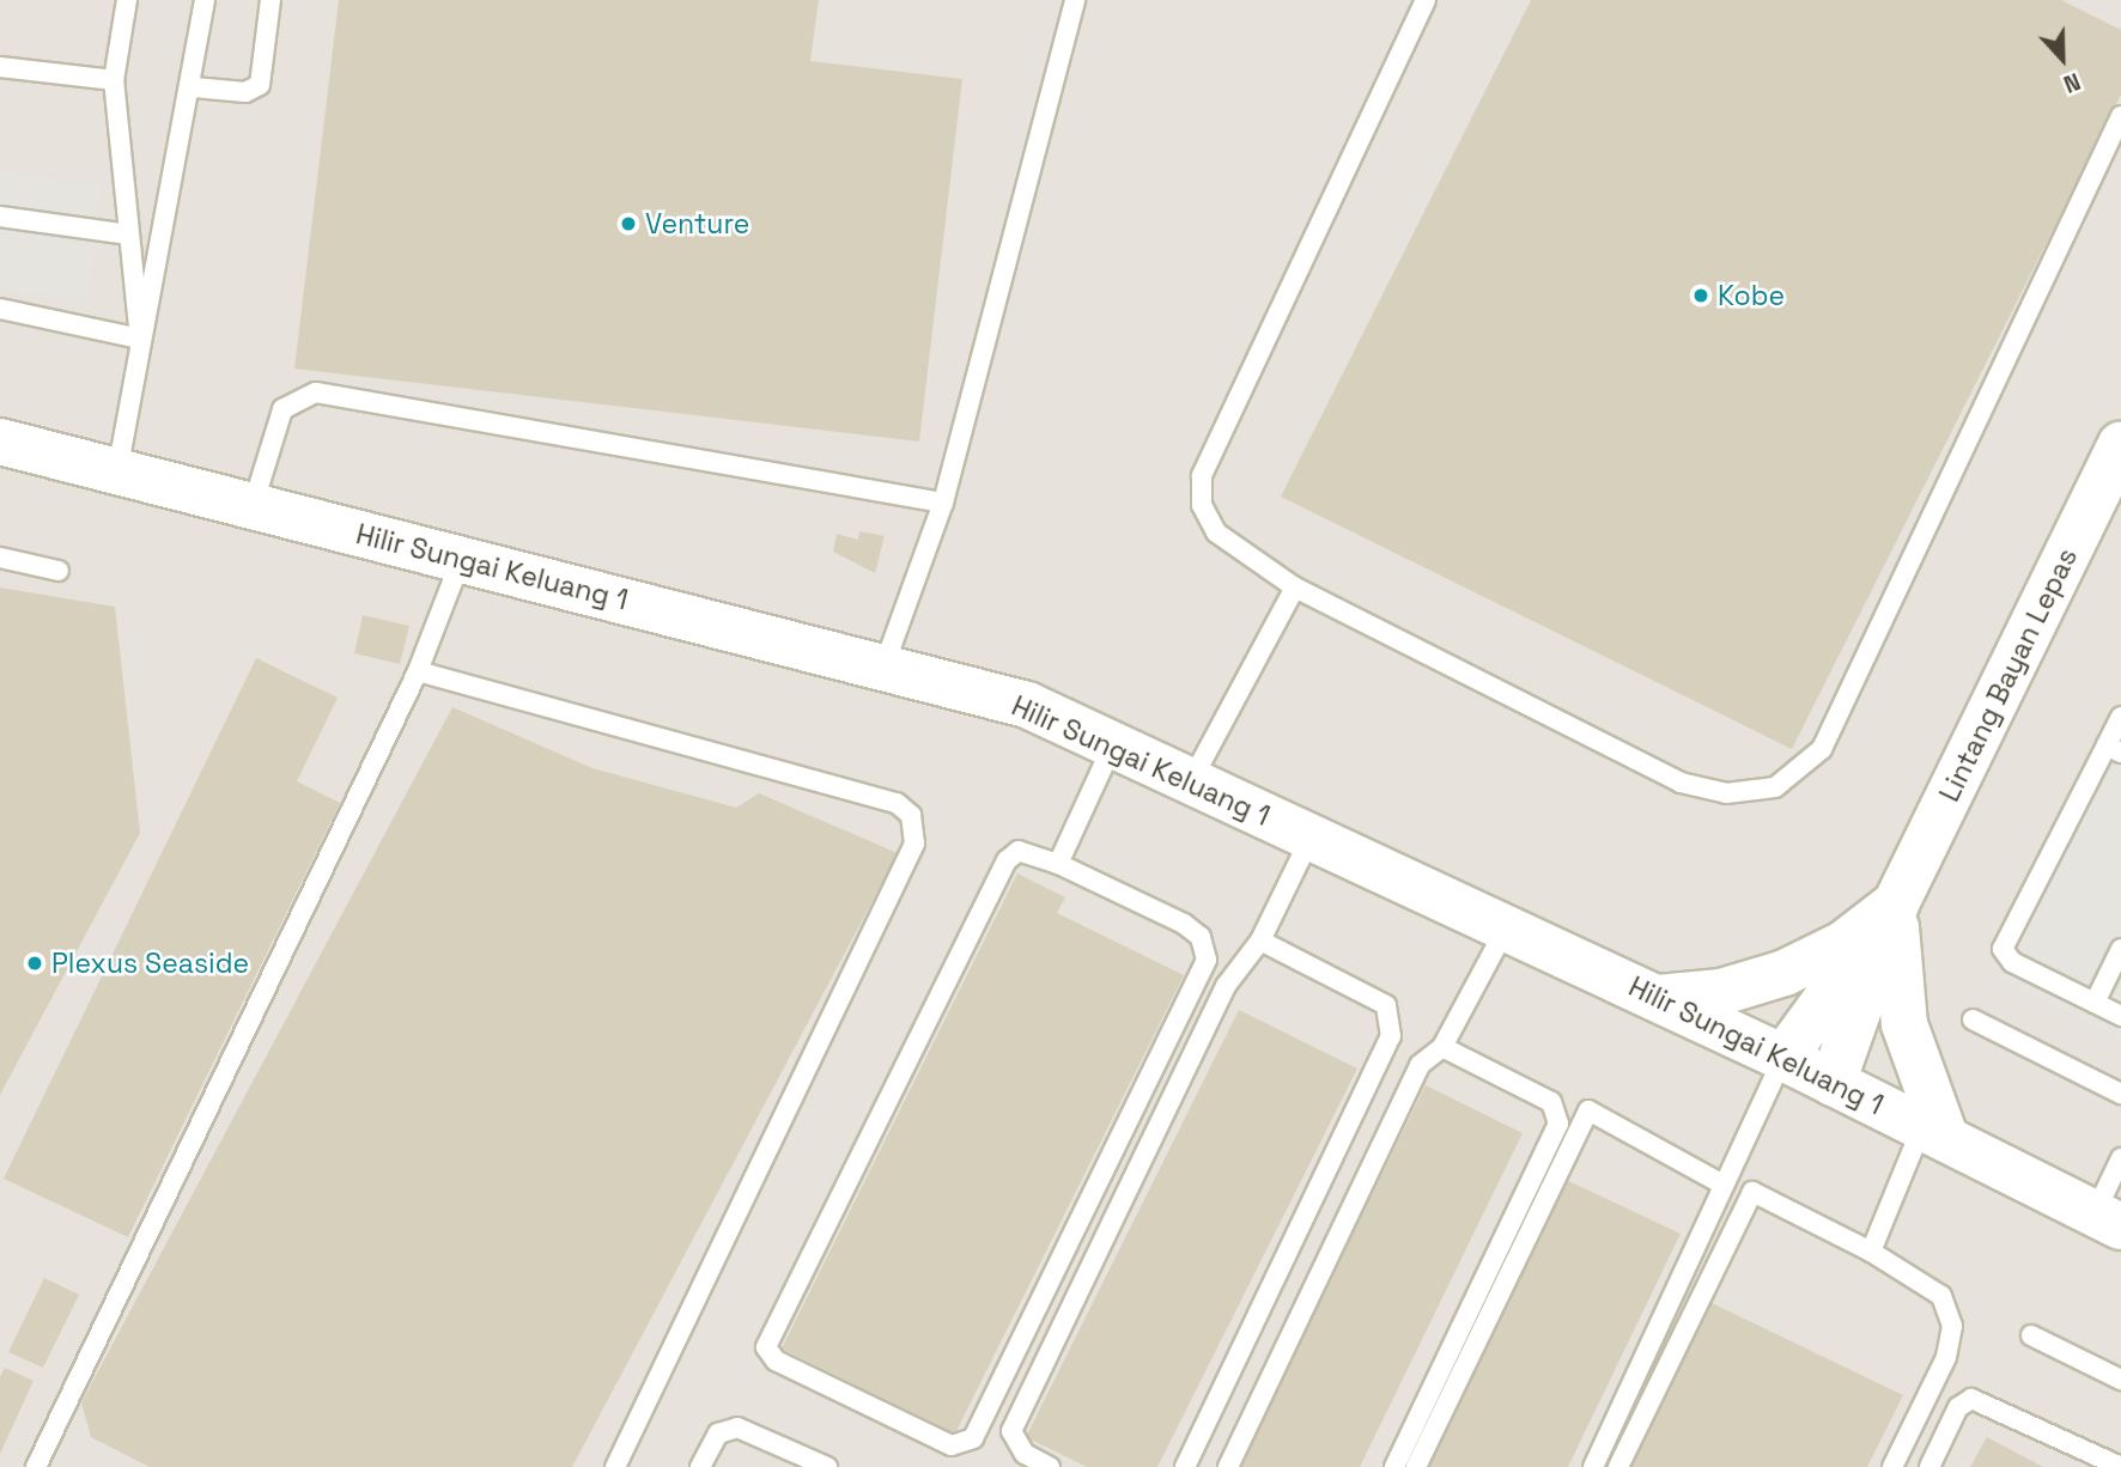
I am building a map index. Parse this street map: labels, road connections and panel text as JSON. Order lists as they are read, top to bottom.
{
  "streets": {
    "street": ["Hilir Sungai Keluang 1", "Lintang Bayan Lepas"]
  },
  "crossings": [
    ["Hilir Sungai Keluang 1", "Lintang Bayan Lepas"]
  ],
  "places": ["Venture", "Kobe", "Plexus Seaside"],
  "north": "bottom"
}
